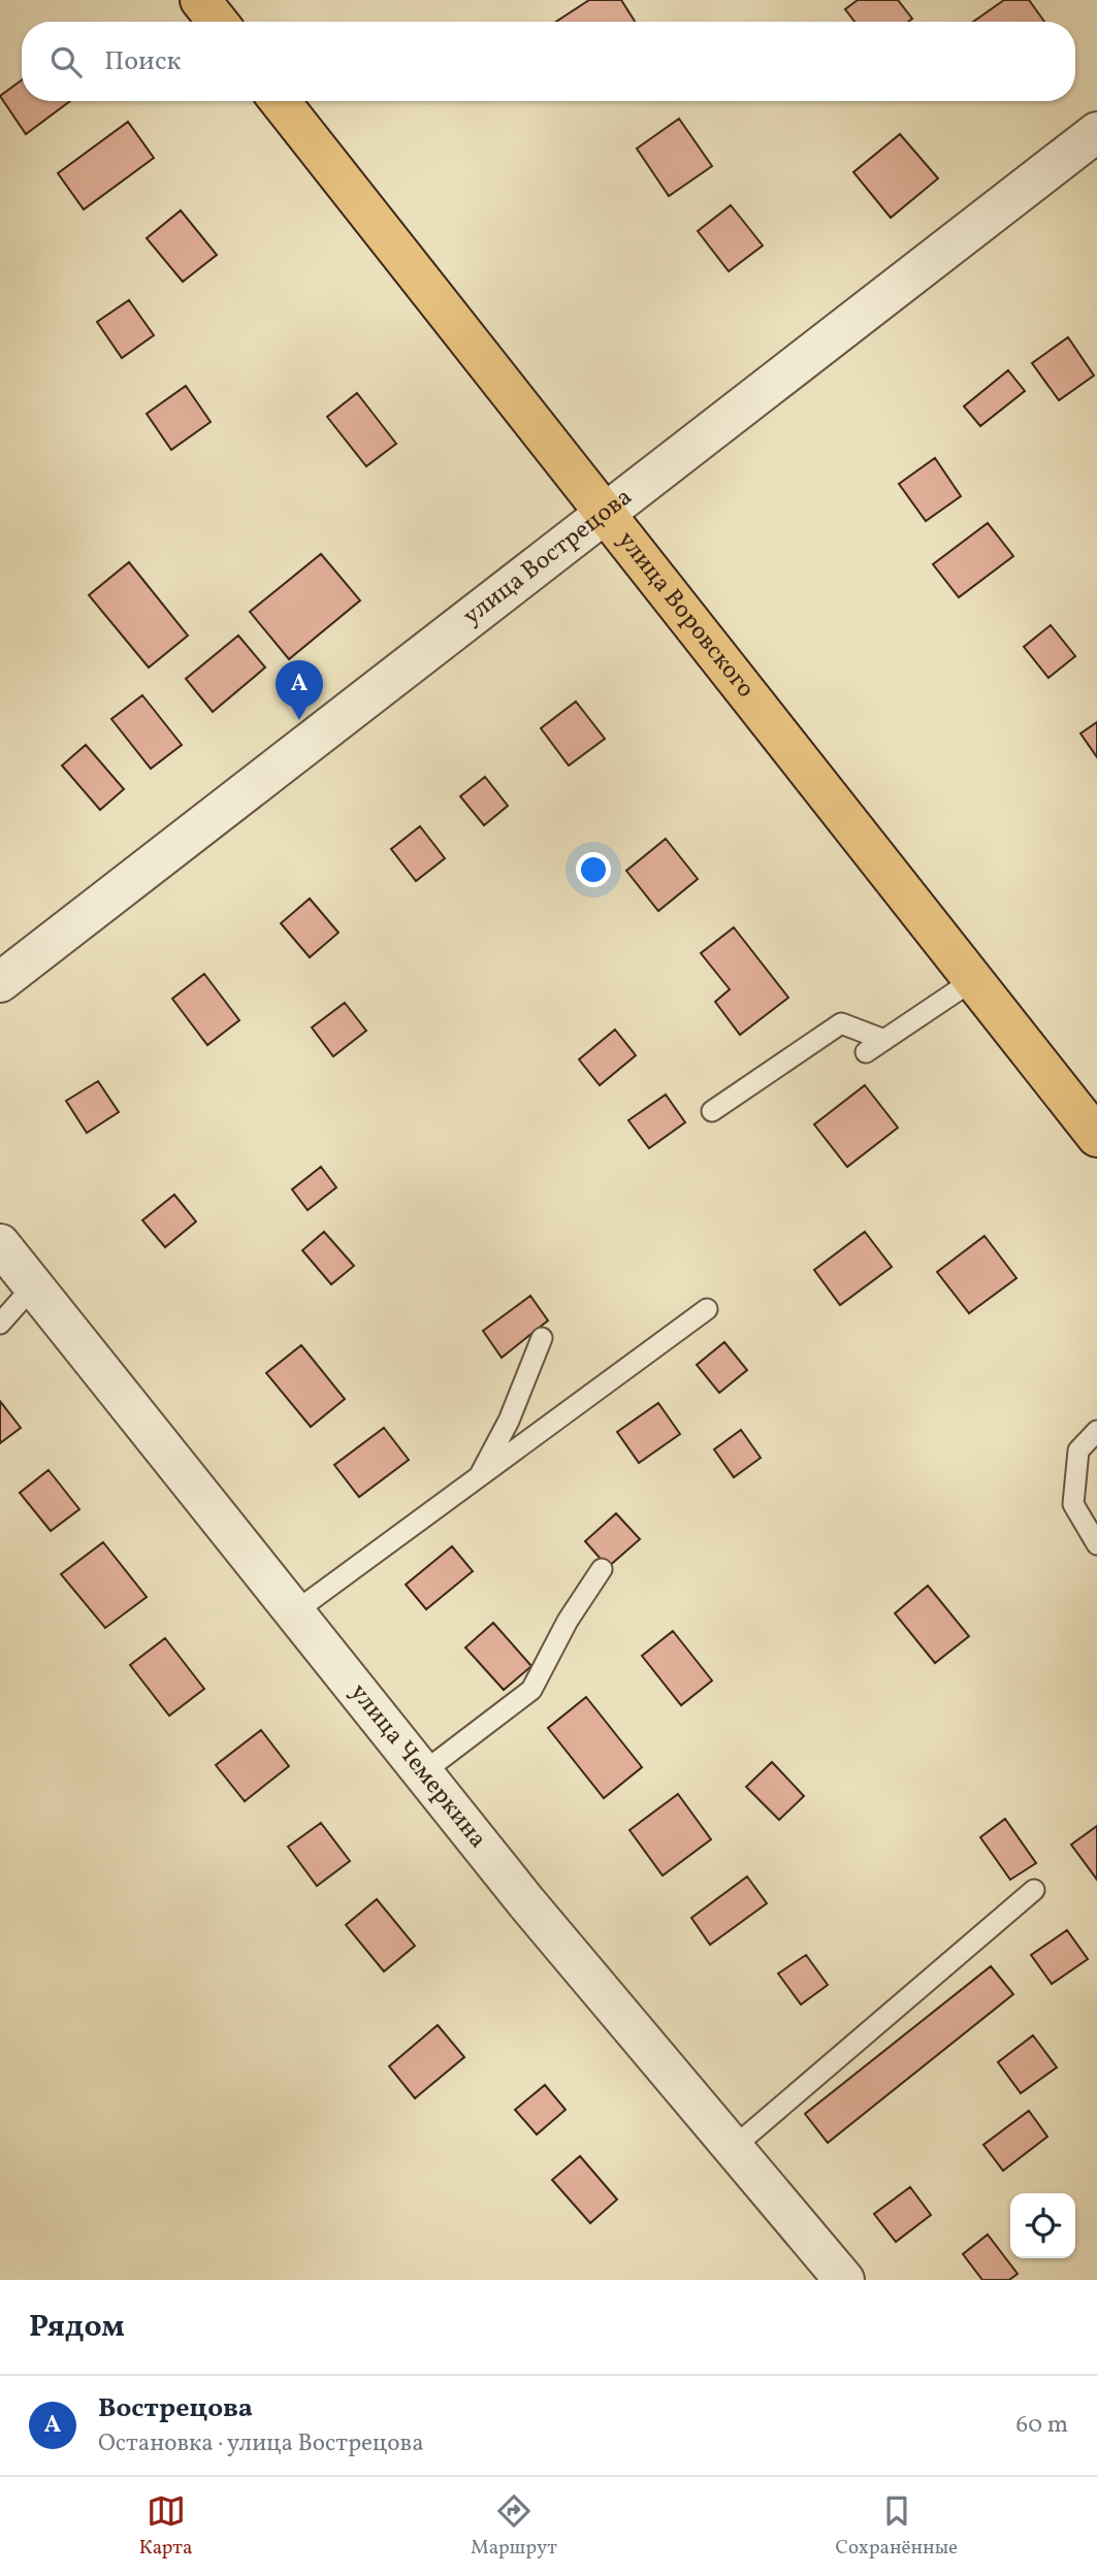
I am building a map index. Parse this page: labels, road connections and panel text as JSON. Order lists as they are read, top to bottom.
{
  "streets": {
    "main road": ["улица Воровского"],
    "street": ["улица Вострецова", "улица Чемеркина"]
  },
  "crossings": [
    ["улица Вострецова", "улица Воровского"]
  ],
  "page": {
    "search": "Поиск",
    "pins": "A",
    "heading": "Рядом",
    "list": [
      {
        "mark": "A",
        "name": "Вострецова",
        "note": "Остановка · улица Вострецова",
        "value": "60 m"
      }
    ],
    "nav": ["Карта", "Маршрут", "Сохранённые"]
  }
}
